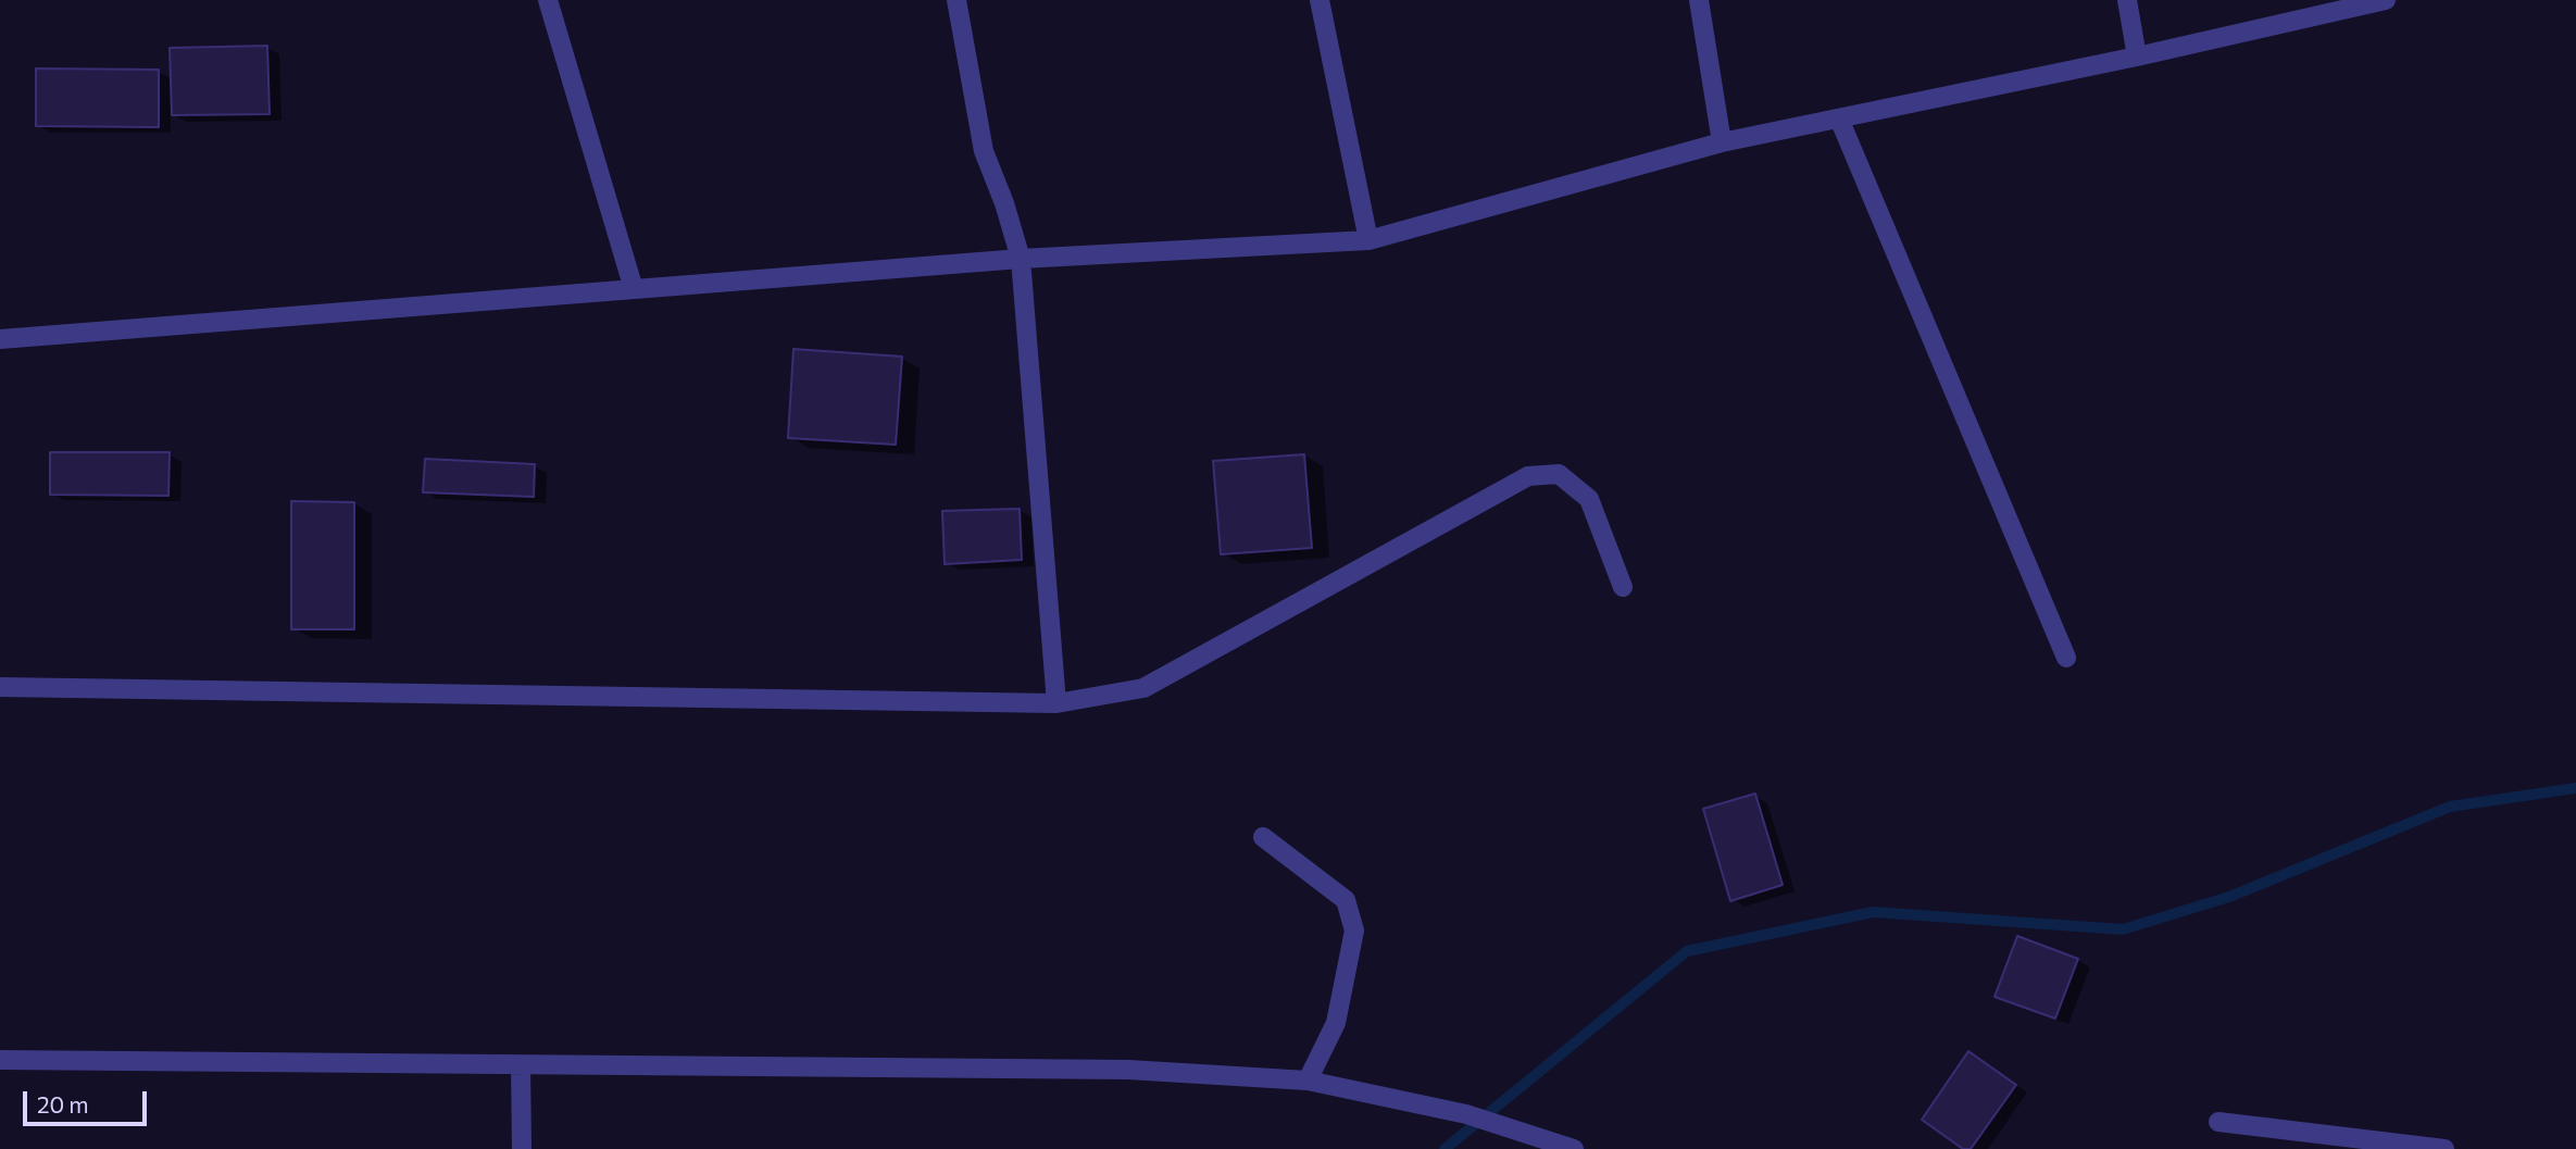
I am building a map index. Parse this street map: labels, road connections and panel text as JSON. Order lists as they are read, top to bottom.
{
  "scale_bar": "20 m"
}
